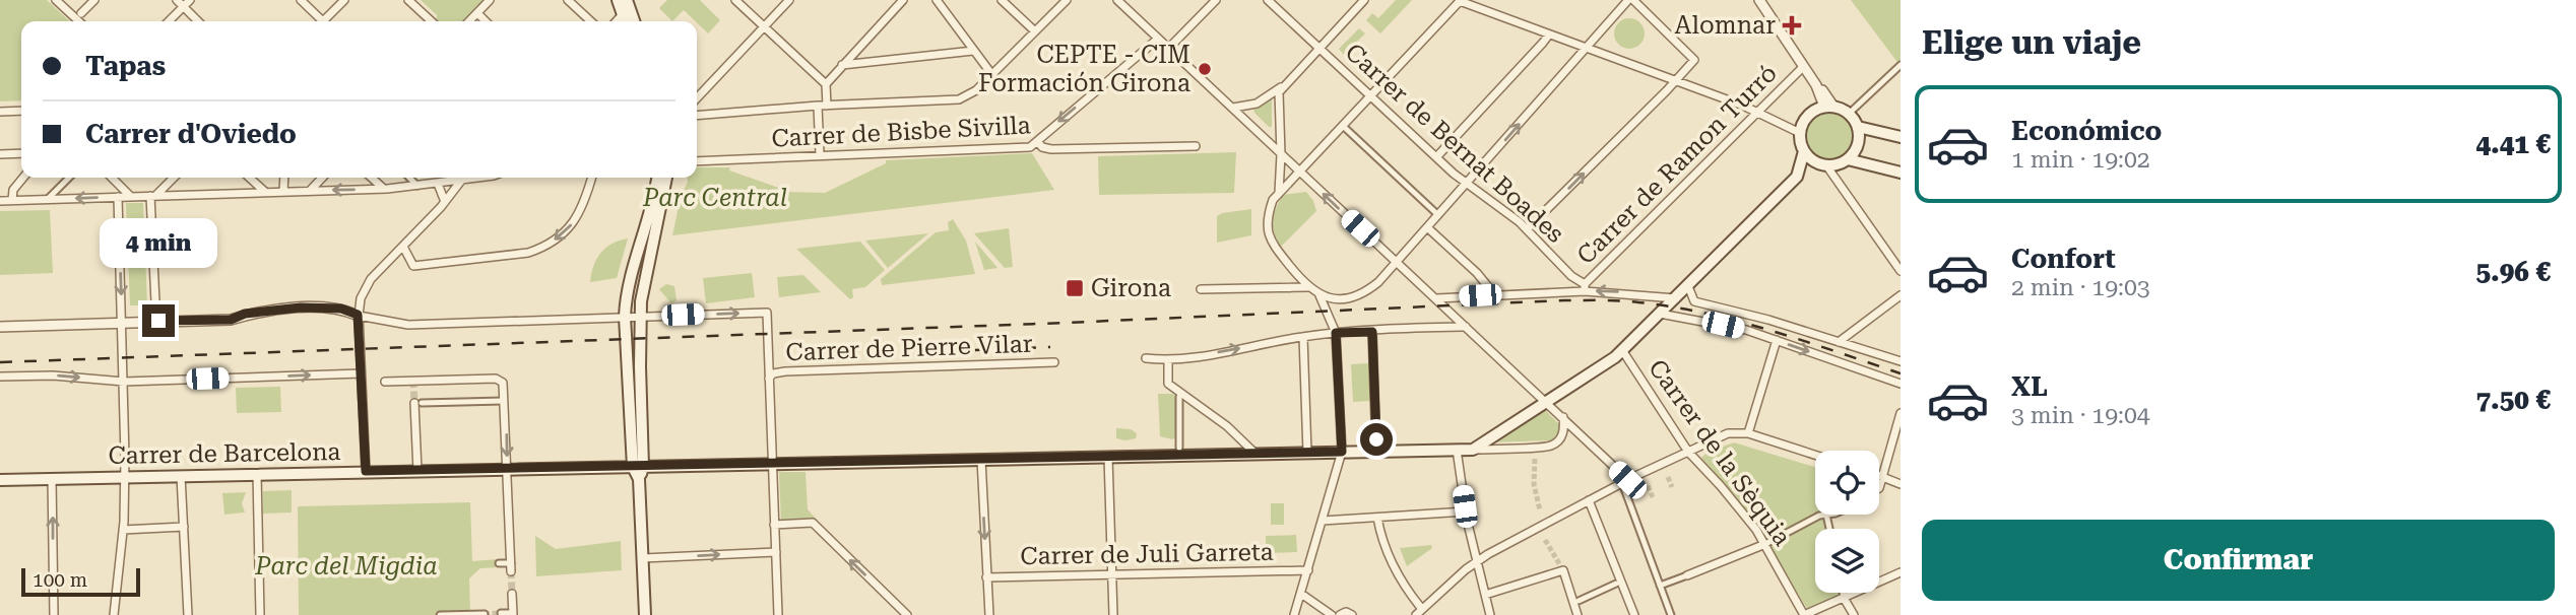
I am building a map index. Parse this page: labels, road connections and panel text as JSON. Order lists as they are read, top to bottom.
{
  "streets": {
    "main road": ["Carrer de Barcelona"],
    "street": [
      "Carrer de Bisbe Sivilla",
      "Carrer de Bernat Boades",
      "Carrer de Ramon Turró",
      "Carrer de Pierre Vilar",
      "Carrer de la Sèquia",
      "Carrer de Juli Garreta"
    ]
  },
  "crossings": [
    ["Carrer de Bernat Boades", "Carrer de Ramon Turró"]
  ],
  "parks": ["Parc Central", "Parc del Migdia"],
  "places": {
    "health": ["Alomnar"],
    "other": ["CEPTE - CIM Formación Girona"],
    "transit": ["Girona"]
  },
  "scale_bar": "100 m",
  "page": {
    "heading": "Elige un viaje",
    "banner": ["Tapas", "Carrer d'Oviedo"],
    "list": [
      {
        "name": "Económico",
        "note": "1 min · 19:02",
        "value": "4.41 €"
      },
      {
        "name": "Confort",
        "note": "2 min · 19:03",
        "value": "5.96 €"
      },
      {
        "name": "XL",
        "note": "3 min · 19:04",
        "value": "7.50 €"
      }
    ],
    "bubble": "4 min",
    "buttons": "Confirmar",
    "scale": "100 m"
  }
}
